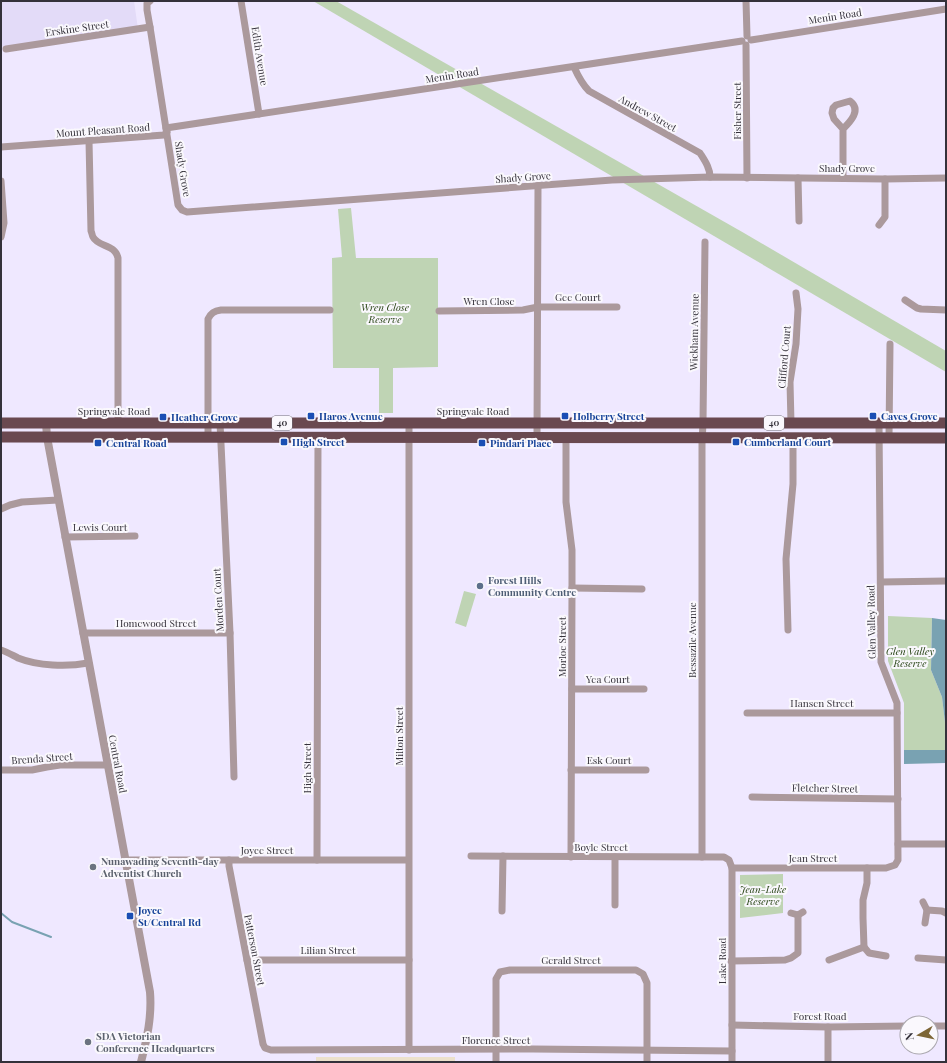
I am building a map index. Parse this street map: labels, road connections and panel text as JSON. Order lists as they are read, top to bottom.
{
  "streets": {
    "highway": ["Springvale Road", "40"],
    "street": [
      "Menin Road",
      "Erskine Street",
      "Edith Avenue",
      "Fisher Street",
      "Andrew Street",
      "Mount Pleasant Road",
      "Shady Grove",
      "Gee Court",
      "Wren Close",
      "Wickham Avenue",
      "Clifford Court",
      "Lewis Court",
      "Morden Court",
      "Glen Valley Road",
      "Homewood Street",
      "Bessazile Avenue",
      "Morloc Street",
      "Yea Court",
      "Hansen Street",
      "Milton Street",
      "Brenda Street",
      "Esk Court",
      "Central Road",
      "High Street",
      "Fletcher Street",
      "Boyle Street",
      "Joyce Street",
      "Jean Street",
      "Patterson Street",
      "Lilian Street",
      "Gerald Street",
      "Lake Road",
      "Forest Road",
      "Florence Street"
    ]
  },
  "crossings": [
    ["Menin Road", "Edith Avenue"],
    ["Menin Road", "Fisher Street"],
    ["Menin Road", "Andrew Street"],
    ["Menin Road", "Mount Pleasant Road"],
    ["Menin Road", "Shady Grove"],
    ["Fisher Street", "Shady Grove"],
    ["Andrew Street", "Shady Grove"],
    ["Mount Pleasant Road", "Shady Grove"],
    ["Gee Court", "Wren Close"],
    ["Wickham Avenue", "Springvale Road"],
    ["Wickham Avenue", "Bessazile Avenue"],
    ["Clifford Court", "Springvale Road"],
    ["Springvale Road", "Morden Court"],
    ["Springvale Road", "Glen Valley Road"],
    ["Springvale Road", "Bessazile Avenue"],
    ["Springvale Road", "Milton Street"],
    ["Springvale Road", "Central Road"],
    ["40", "Morden Court"],
    ["40", "Glen Valley Road"],
    ["40", "Bessazile Avenue"],
    ["40", "Morloc Street"],
    ["40", "Milton Street"],
    ["40", "Central Road"],
    ["40", "High Street"],
    ["Lewis Court", "Central Road"],
    ["Morden Court", "Homewood Street"],
    ["Glen Valley Road", "Hansen Street"],
    ["Glen Valley Road", "Fletcher Street"],
    ["Glen Valley Road", "Jean Street"],
    ["Homewood Street", "Central Road"],
    ["Bessazile Avenue", "Boyle Street"],
    ["Morloc Street", "Yea Court"],
    ["Morloc Street", "Esk Court"],
    ["Morloc Street", "Boyle Street"],
    ["Milton Street", "Joyce Street"],
    ["Milton Street", "Lilian Street"],
    ["Milton Street", "Florence Street"],
    ["Brenda Street", "Central Road"],
    ["Central Road", "Joyce Street"],
    ["High Street", "Joyce Street"],
    ["Boyle Street", "Lake Road"],
    ["Joyce Street", "Patterson Street"],
    ["Jean Street", "Lake Road"],
    ["Patterson Street", "Lilian Street"],
    ["Patterson Street", "Florence Street"],
    ["Gerald Street", "Florence Street"],
    ["Lake Road", "Forest Road"],
    ["Lake Road", "Florence Street"]
  ],
  "parks": ["Wren Close Reserve", "Glen Valley Reserve", "Jean-Lake Reserve"],
  "places": {
    "transit": [
      "Haros Avenue",
      "Holberry Street",
      "Caves Grove",
      "Heather Grove",
      "High Street",
      "Cumberland Court",
      "Central Road",
      "Pindari Place",
      "Joyce St/Central Rd"
    ],
    "other": ["Forest Hills Community Centre", "Nunawading Seventh-day Adventist Church", "SDA Victorian Conference Headquarters"]
  },
  "north": "left"
}
